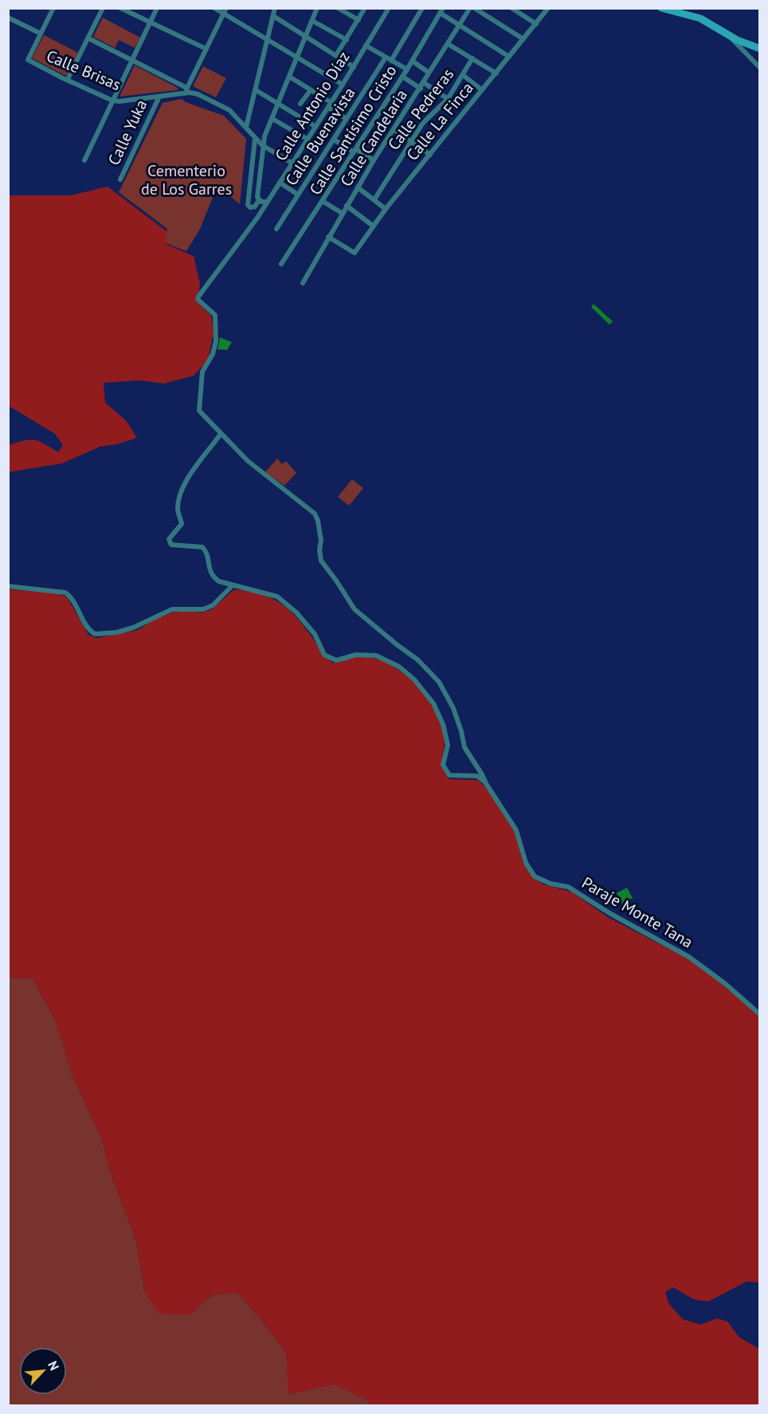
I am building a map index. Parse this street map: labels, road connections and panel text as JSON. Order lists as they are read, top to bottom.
{
  "streets": {
    "street": [
      "Calle Brisas",
      "Calle Antonio Díaz",
      "Calle Pedreras",
      "Calle La Finca",
      "Calle Santísimo Cristo",
      "Calle Yuka",
      "Calle Buenavista",
      "Calle Candelaria",
      "Paraje Monte Tana"
    ]
  },
  "crossings": [
    ["Calle Brisas", "Calle Yuka"],
    ["Calle Antonio Díaz", "Paraje Monte Tana"],
    ["Calle La Finca", "Calle Candelaria"]
  ],
  "parks": ["Cementerio de Los Garres"],
  "north": "top right"
}
